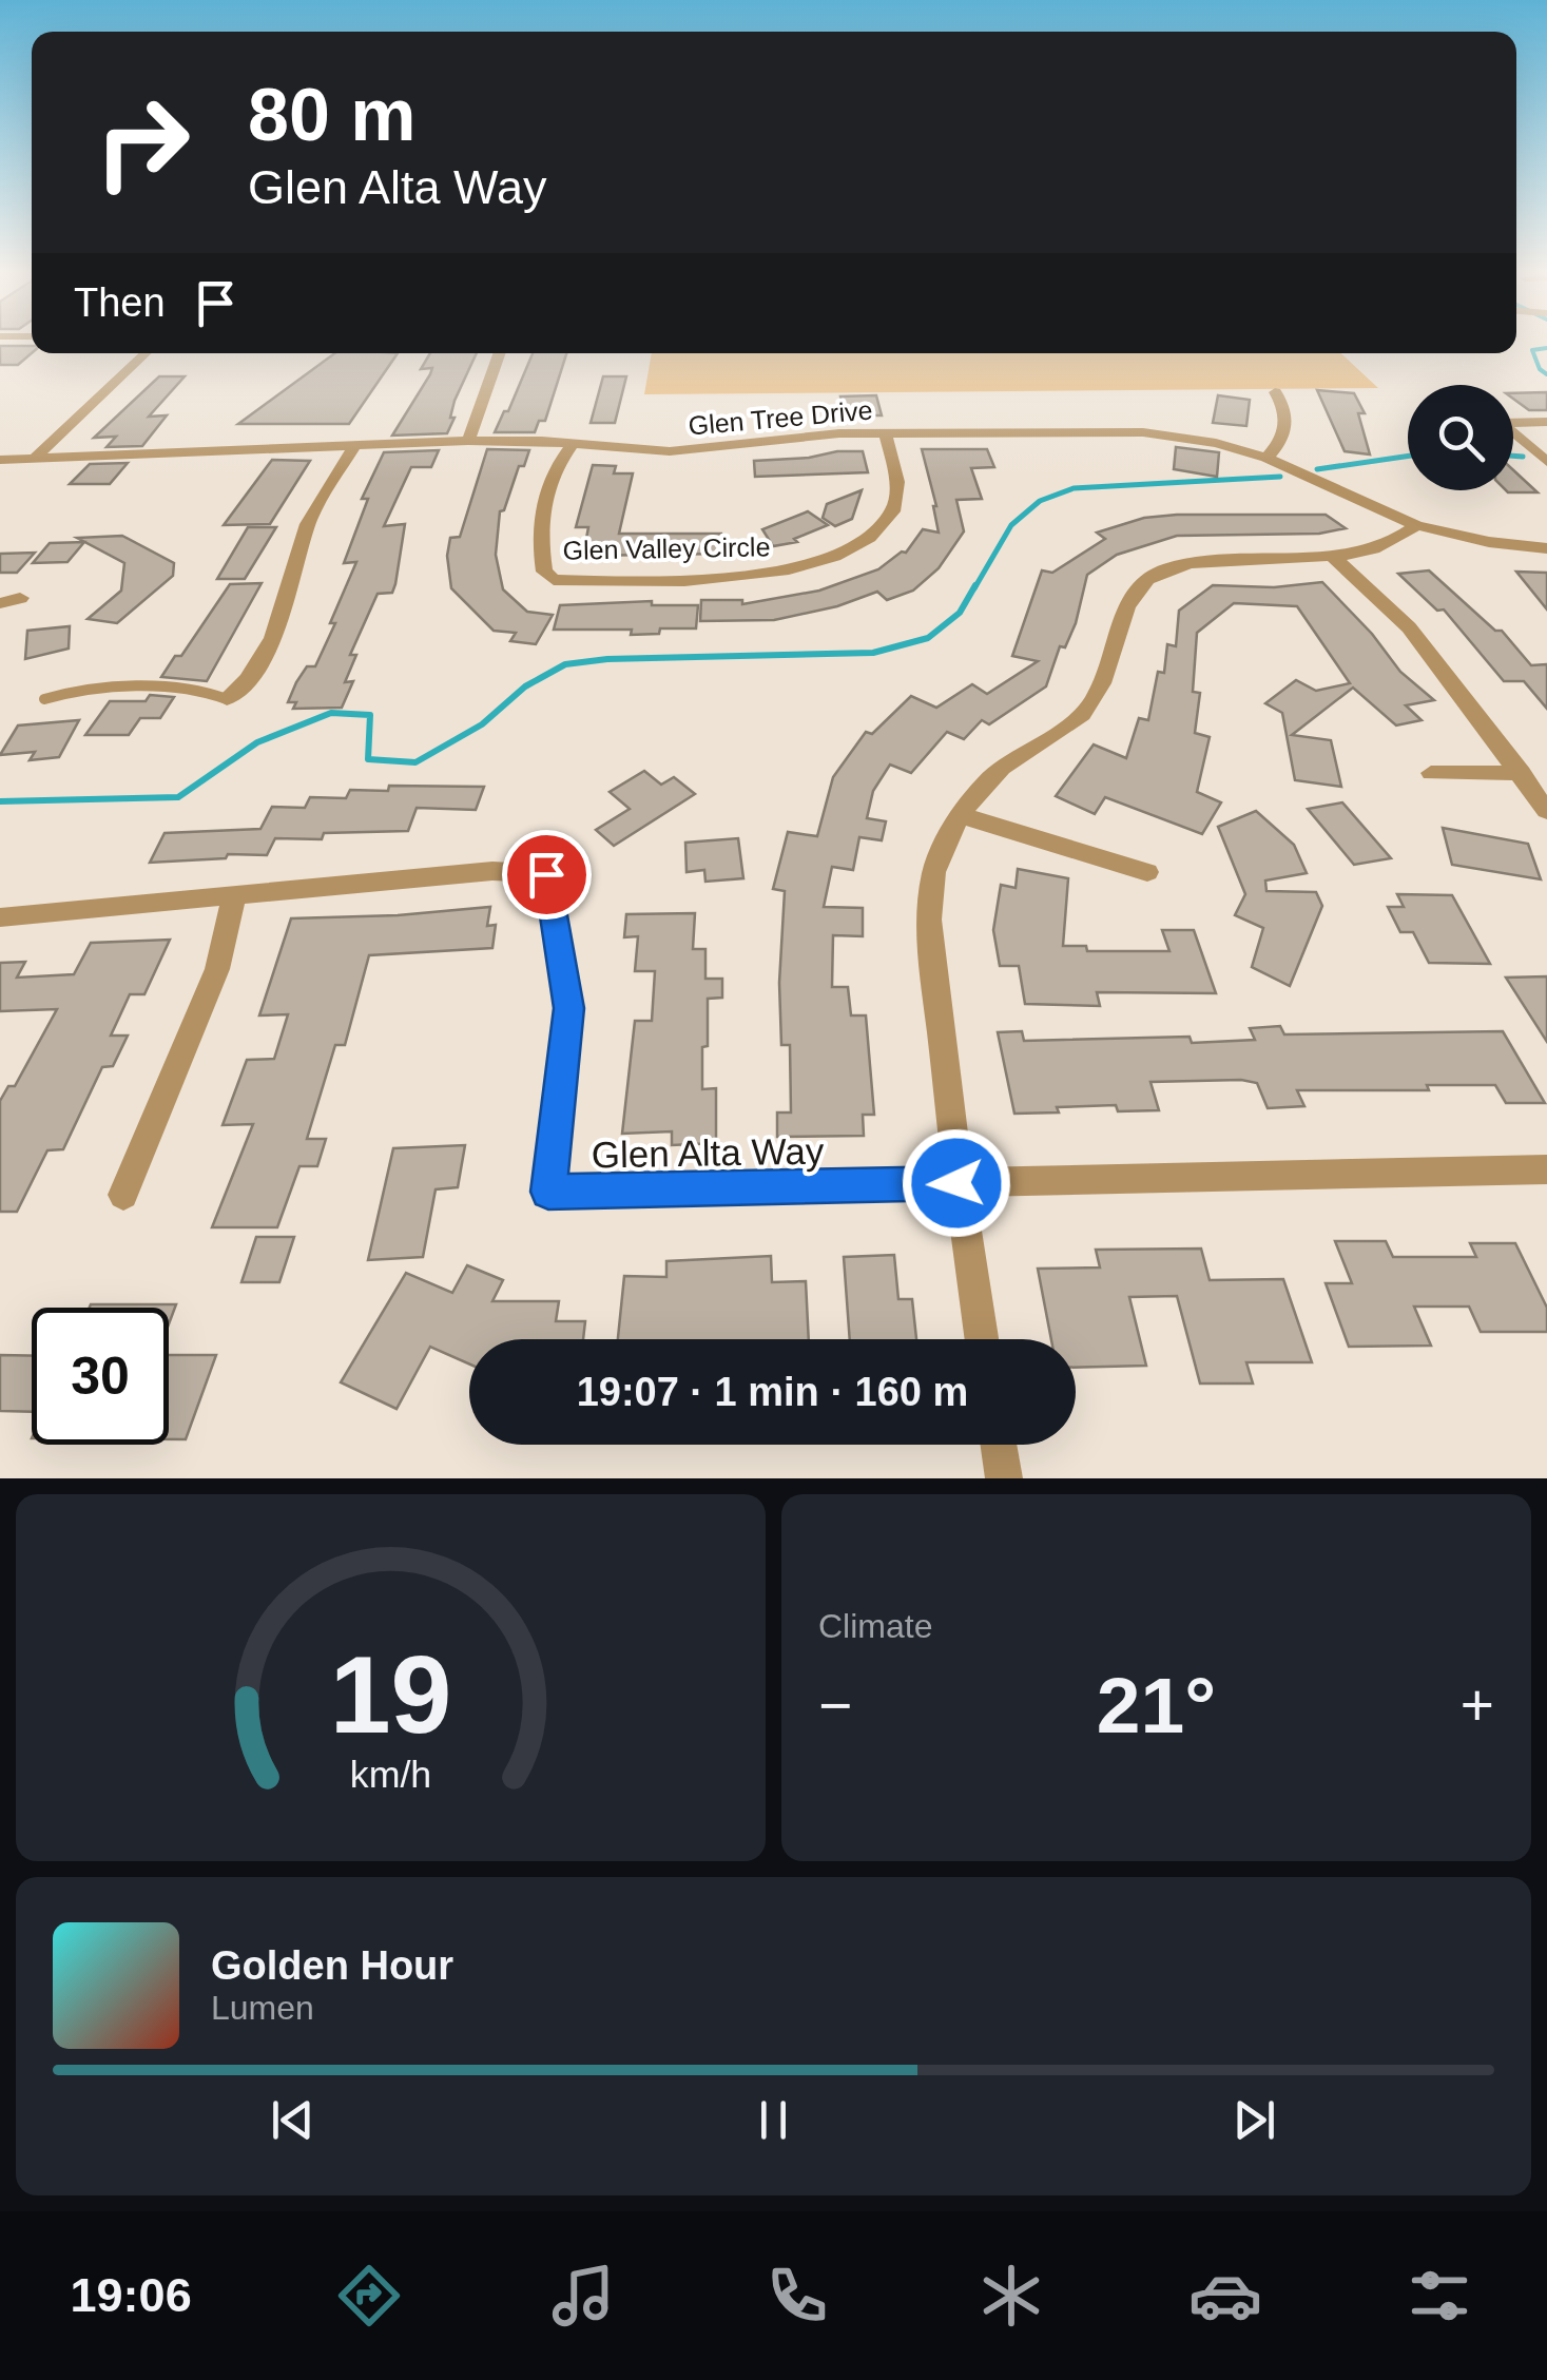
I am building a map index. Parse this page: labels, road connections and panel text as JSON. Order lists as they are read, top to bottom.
{
  "streets": {
    "street": ["Glen Tree Drive", "Glen Valley Circle", "Glen Alta Way"]
  },
  "crossings": [
    ["Glen Tree Drive", "Glen Valley Circle"]
  ],
  "page": {
    "turn": ["80 m", "Glen Alta Way"],
    "then": "Then",
    "limit": "30",
    "trip": "19:07 · 1 min · 160 m",
    "tile": "Climate",
    "heat": ["−", "21°", "+"],
    "song": ["Golden Hour", "Lumen"],
    "tabs": "19:06",
    "gauge": ["19", "km/h"]
  }
}
